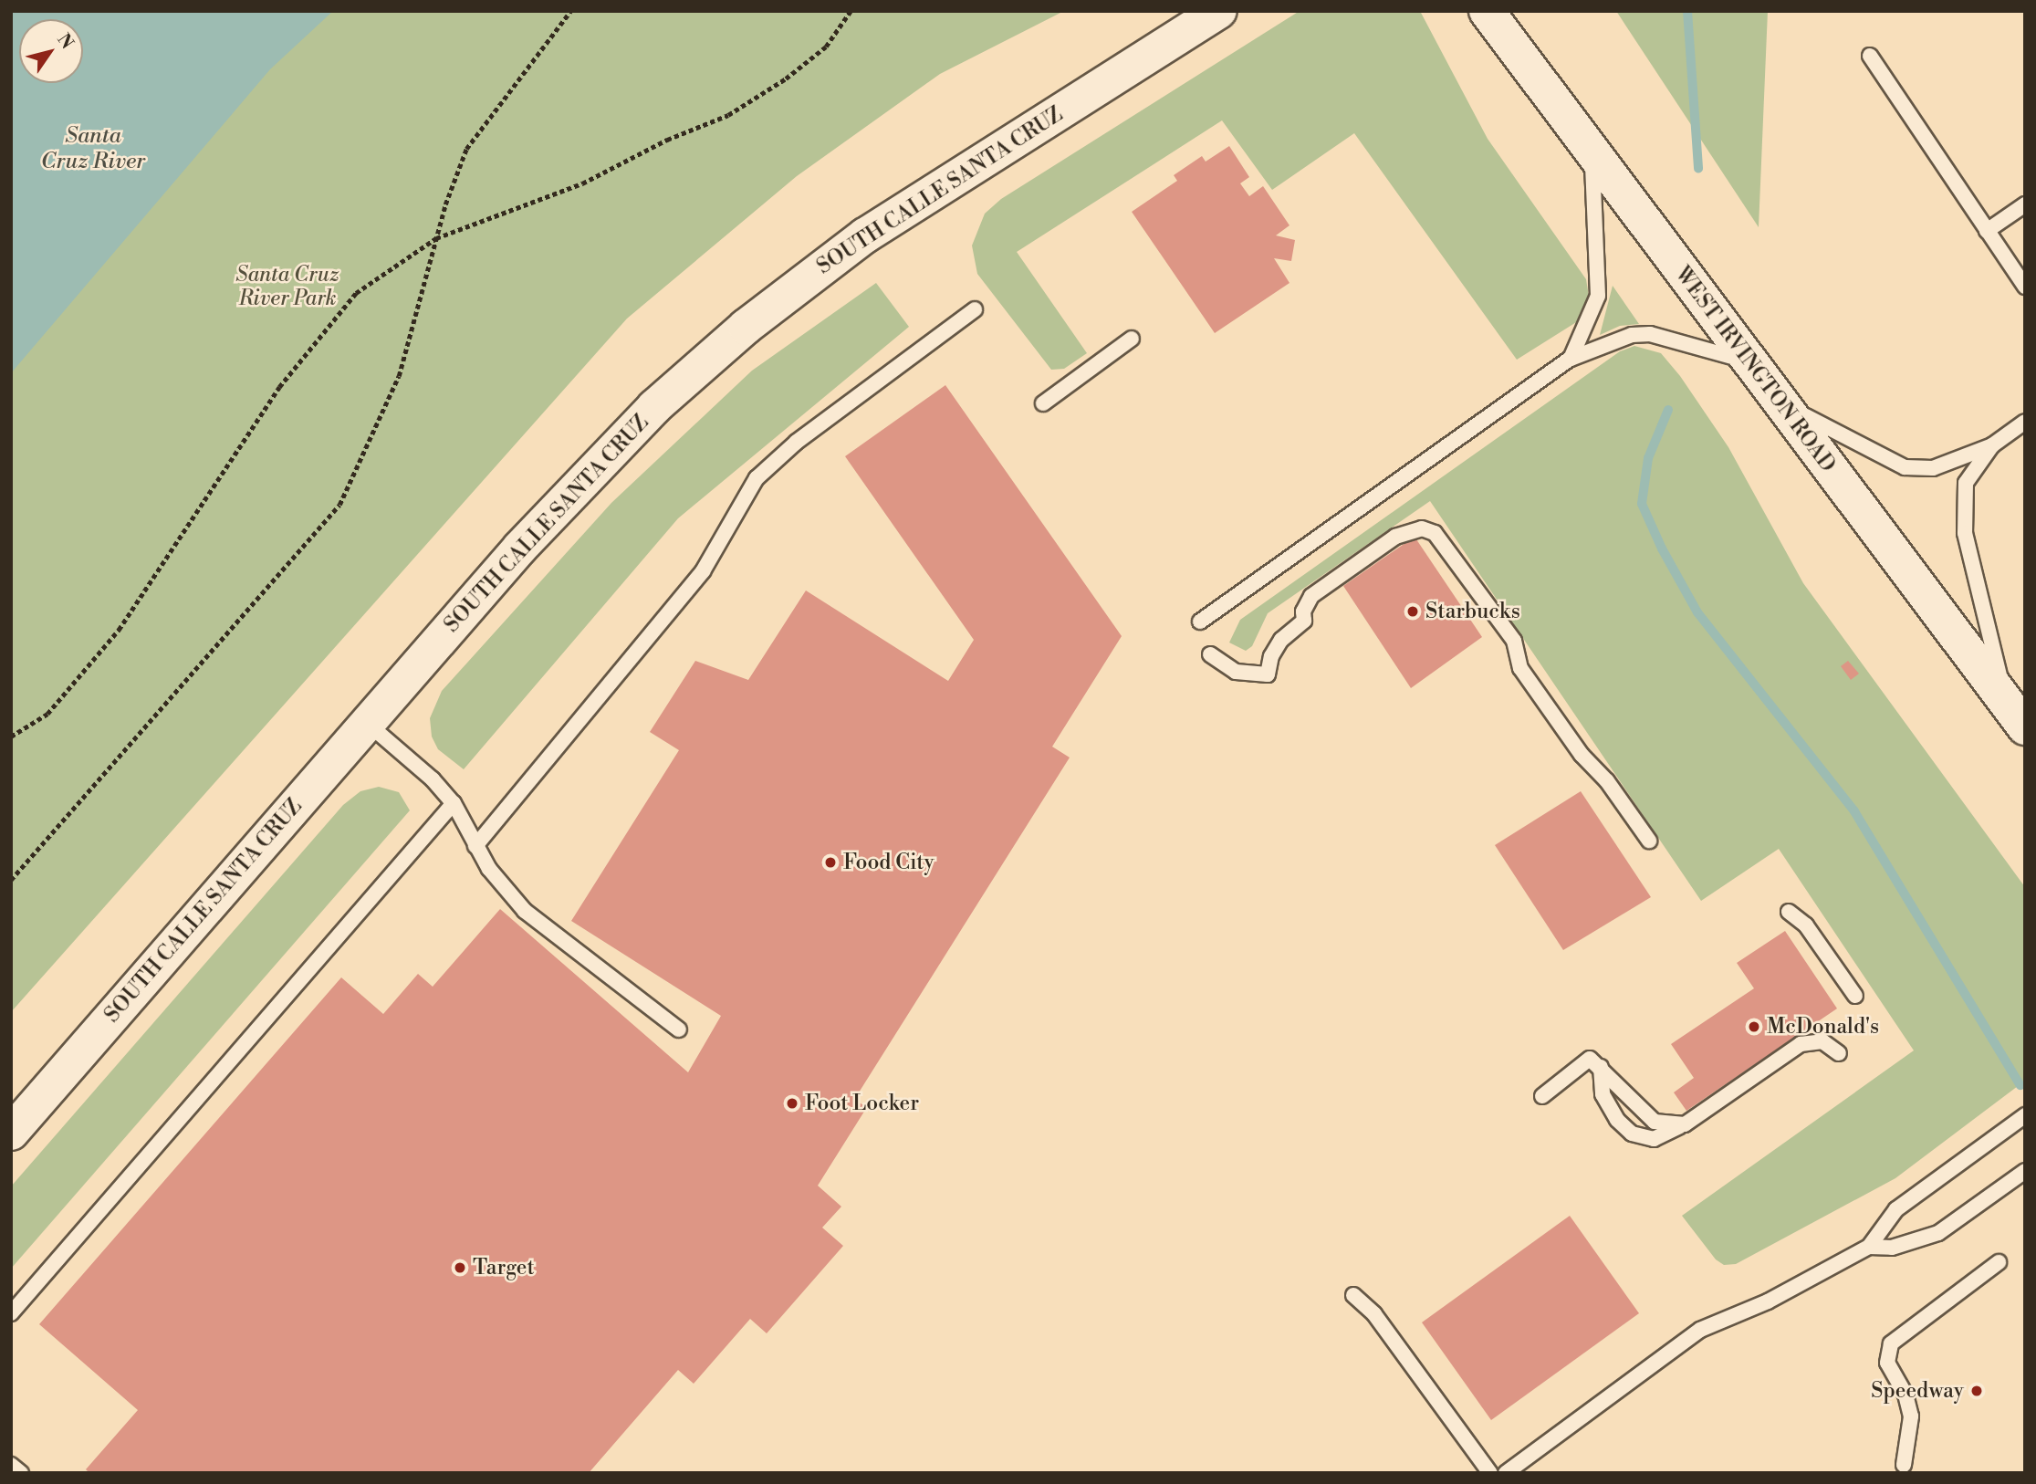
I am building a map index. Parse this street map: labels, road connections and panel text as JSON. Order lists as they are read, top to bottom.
{
  "streets": {
    "street": ["SOUTH CALLE SANTA CRUZ", "WEST IRVINGTON ROAD"]
  },
  "water": ["Santa Cruz River"],
  "parks": ["Santa Cruz River Park"],
  "places": [
    "Starbucks",
    "Food City",
    "McDonald's",
    "Foot Locker",
    "Target",
    "Speedway"
  ],
  "north": "top right"
}
